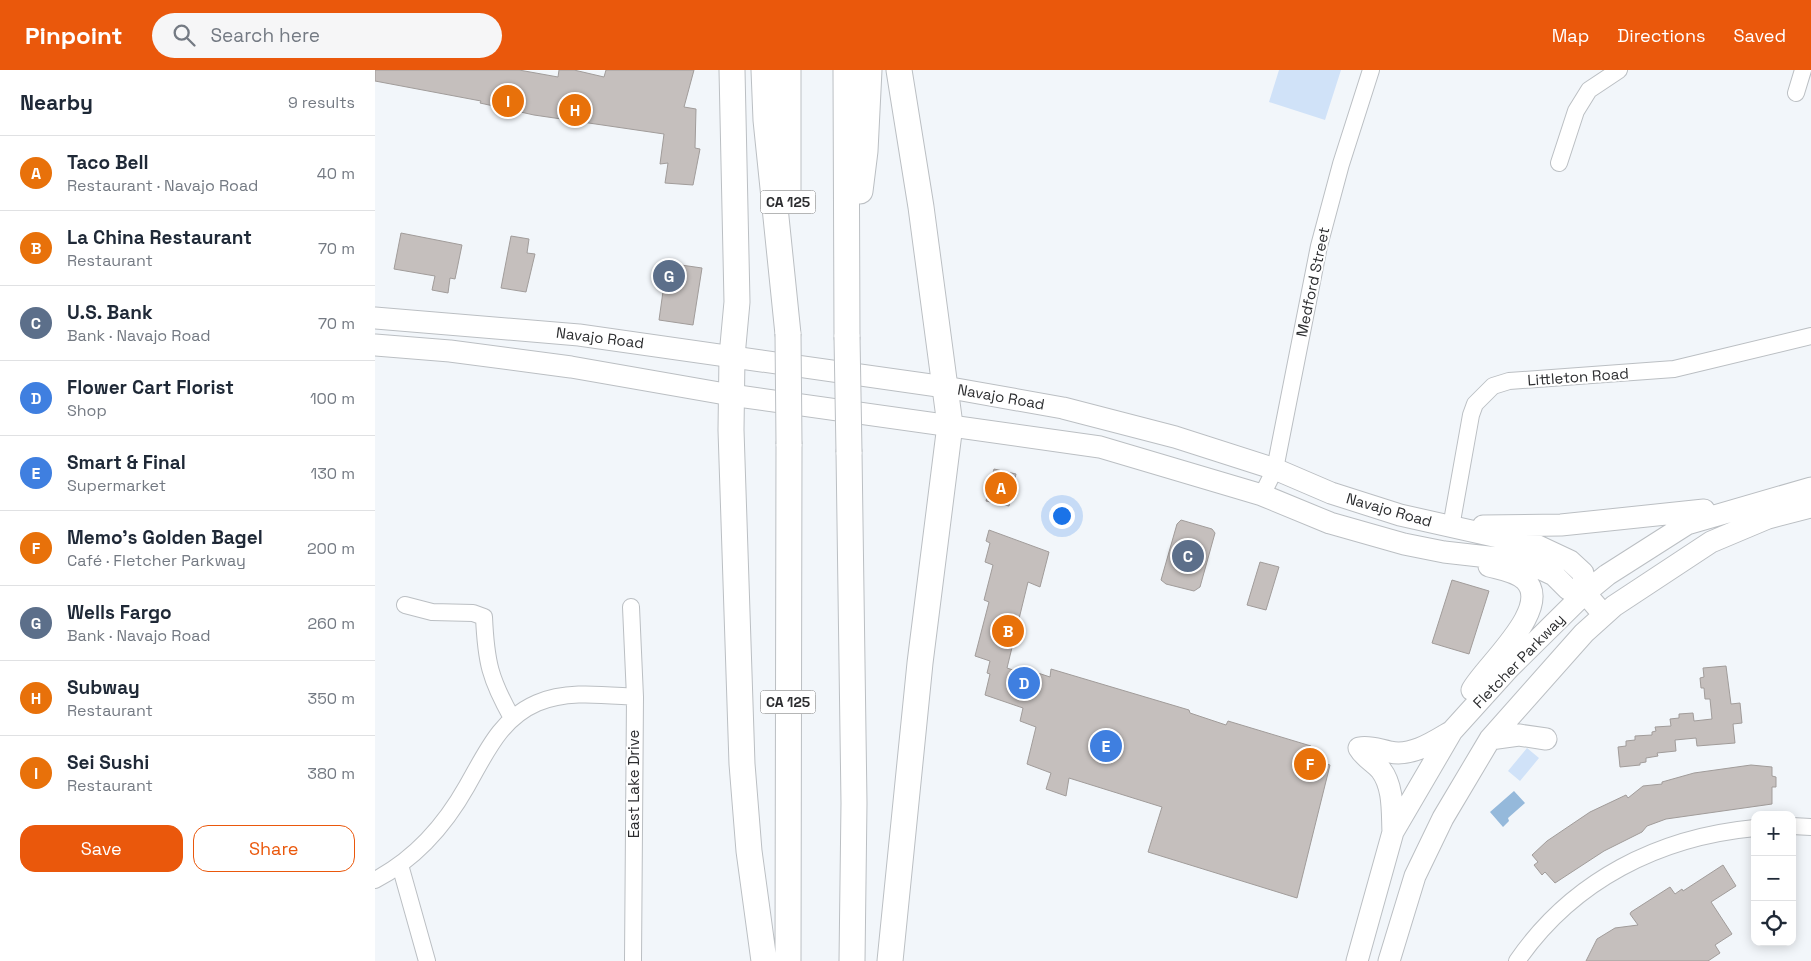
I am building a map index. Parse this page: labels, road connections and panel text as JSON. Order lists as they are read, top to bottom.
{
  "streets": {
    "highway": ["CA 125"],
    "main road": ["Navajo Road", "Fletcher Parkway"],
    "street": ["Medford Street", "Littleton Road", "East Lake Drive"]
  },
  "crossings": [
    ["Medford Street", "Navajo Road"],
    ["Navajo Road", "Littleton Road"],
    ["Navajo Road", "Fletcher Parkway"]
  ],
  "page": {
    "header": "Pinpoint",
    "search": "Search here",
    "nav": ["Map", "Directions", "Saved"],
    "heading": ["Nearby", "9 results"],
    "pins": [
      "I",
      "H",
      "G",
      "A",
      "C",
      "B",
      "D",
      "E",
      "F"
    ],
    "list": [
      {
        "mark": "A",
        "name": "Taco Bell",
        "note": "Restaurant · Navajo Road",
        "value": "40 m"
      },
      {
        "mark": "B",
        "name": "La China Restaurant",
        "note": "Restaurant",
        "value": "70 m"
      },
      {
        "mark": "C",
        "name": "U.S. Bank",
        "note": "Bank · Navajo Road",
        "value": "70 m"
      },
      {
        "mark": "D",
        "name": "Flower Cart Florist",
        "note": "Shop",
        "value": "100 m"
      },
      {
        "mark": "E",
        "name": "Smart & Final",
        "note": "Supermarket",
        "value": "130 m"
      },
      {
        "mark": "F",
        "name": "Memo's Golden Bagel",
        "note": "Café · Fletcher Parkway",
        "value": "200 m"
      },
      {
        "mark": "G",
        "name": "Wells Fargo",
        "note": "Bank · Navajo Road",
        "value": "260 m"
      },
      {
        "mark": "H",
        "name": "Subway",
        "note": "Restaurant",
        "value": "350 m"
      },
      {
        "mark": "I",
        "name": "Sei Sushi",
        "note": "Restaurant",
        "value": "380 m"
      }
    ],
    "buttons": ["Save", "Share"],
    "map_buttons": ["+", "−"]
  }
}
